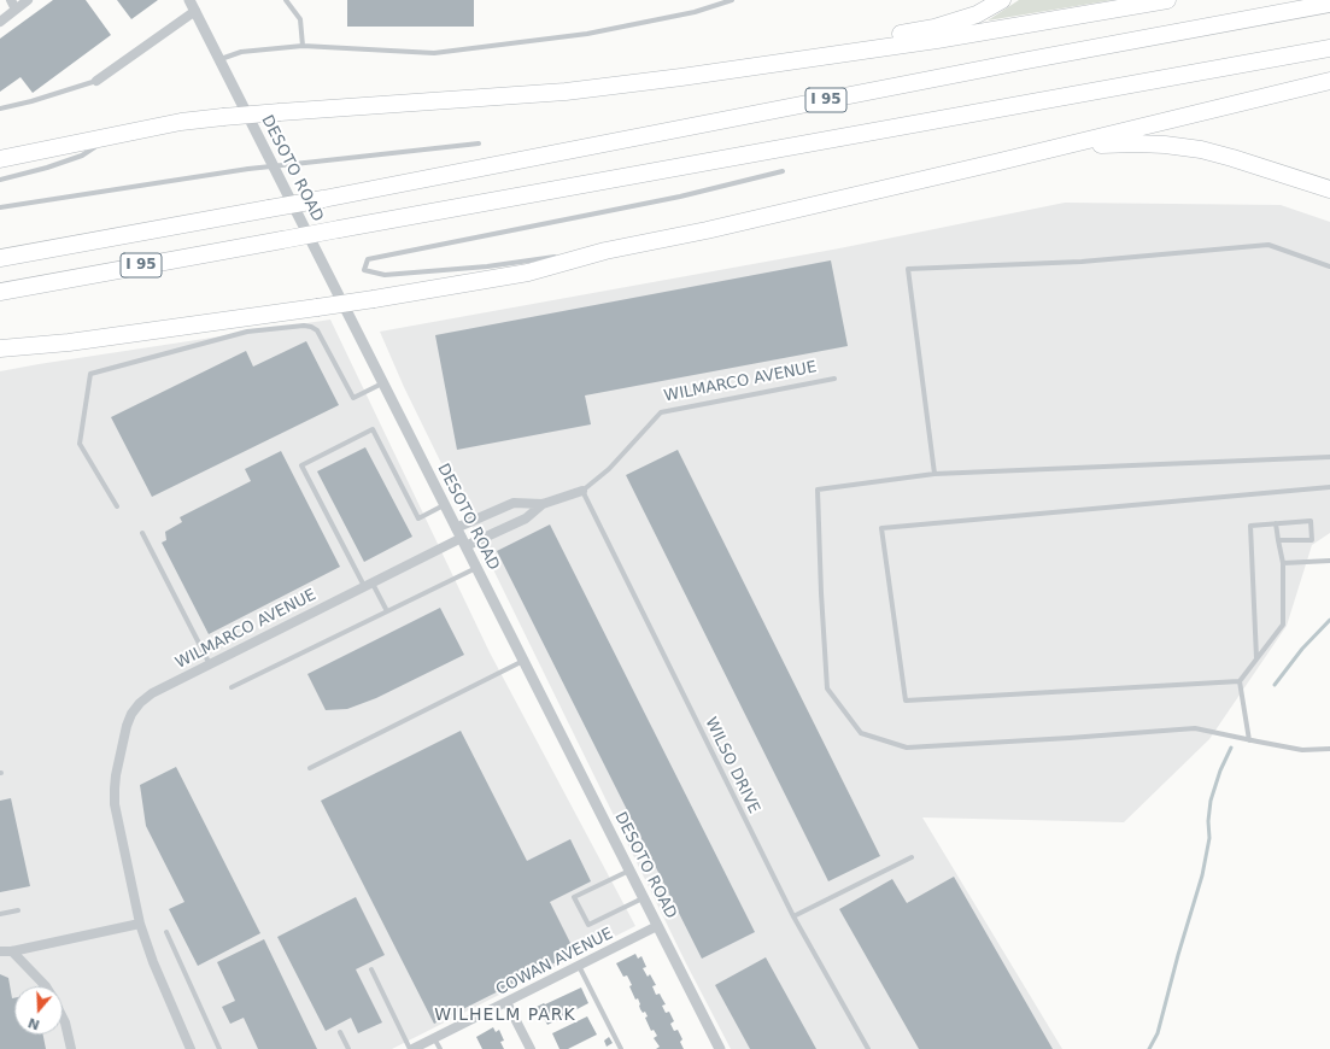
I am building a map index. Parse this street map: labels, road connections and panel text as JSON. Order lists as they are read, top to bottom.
{
  "streets": {
    "highway": ["I 95"],
    "street": ["DESOTO ROAD", "WILMARCO AVENUE", "COWAN AVENUE"],
    "lane": ["WILSO DRIVE"]
  },
  "crossings": [
    ["DESOTO ROAD", "WILMARCO AVENUE"],
    ["DESOTO ROAD", "COWAN AVENUE"],
    ["WILMARCO AVENUE", "WILSO DRIVE"]
  ],
  "districts": ["WILHELM PARK"],
  "north": "bottom"
}
